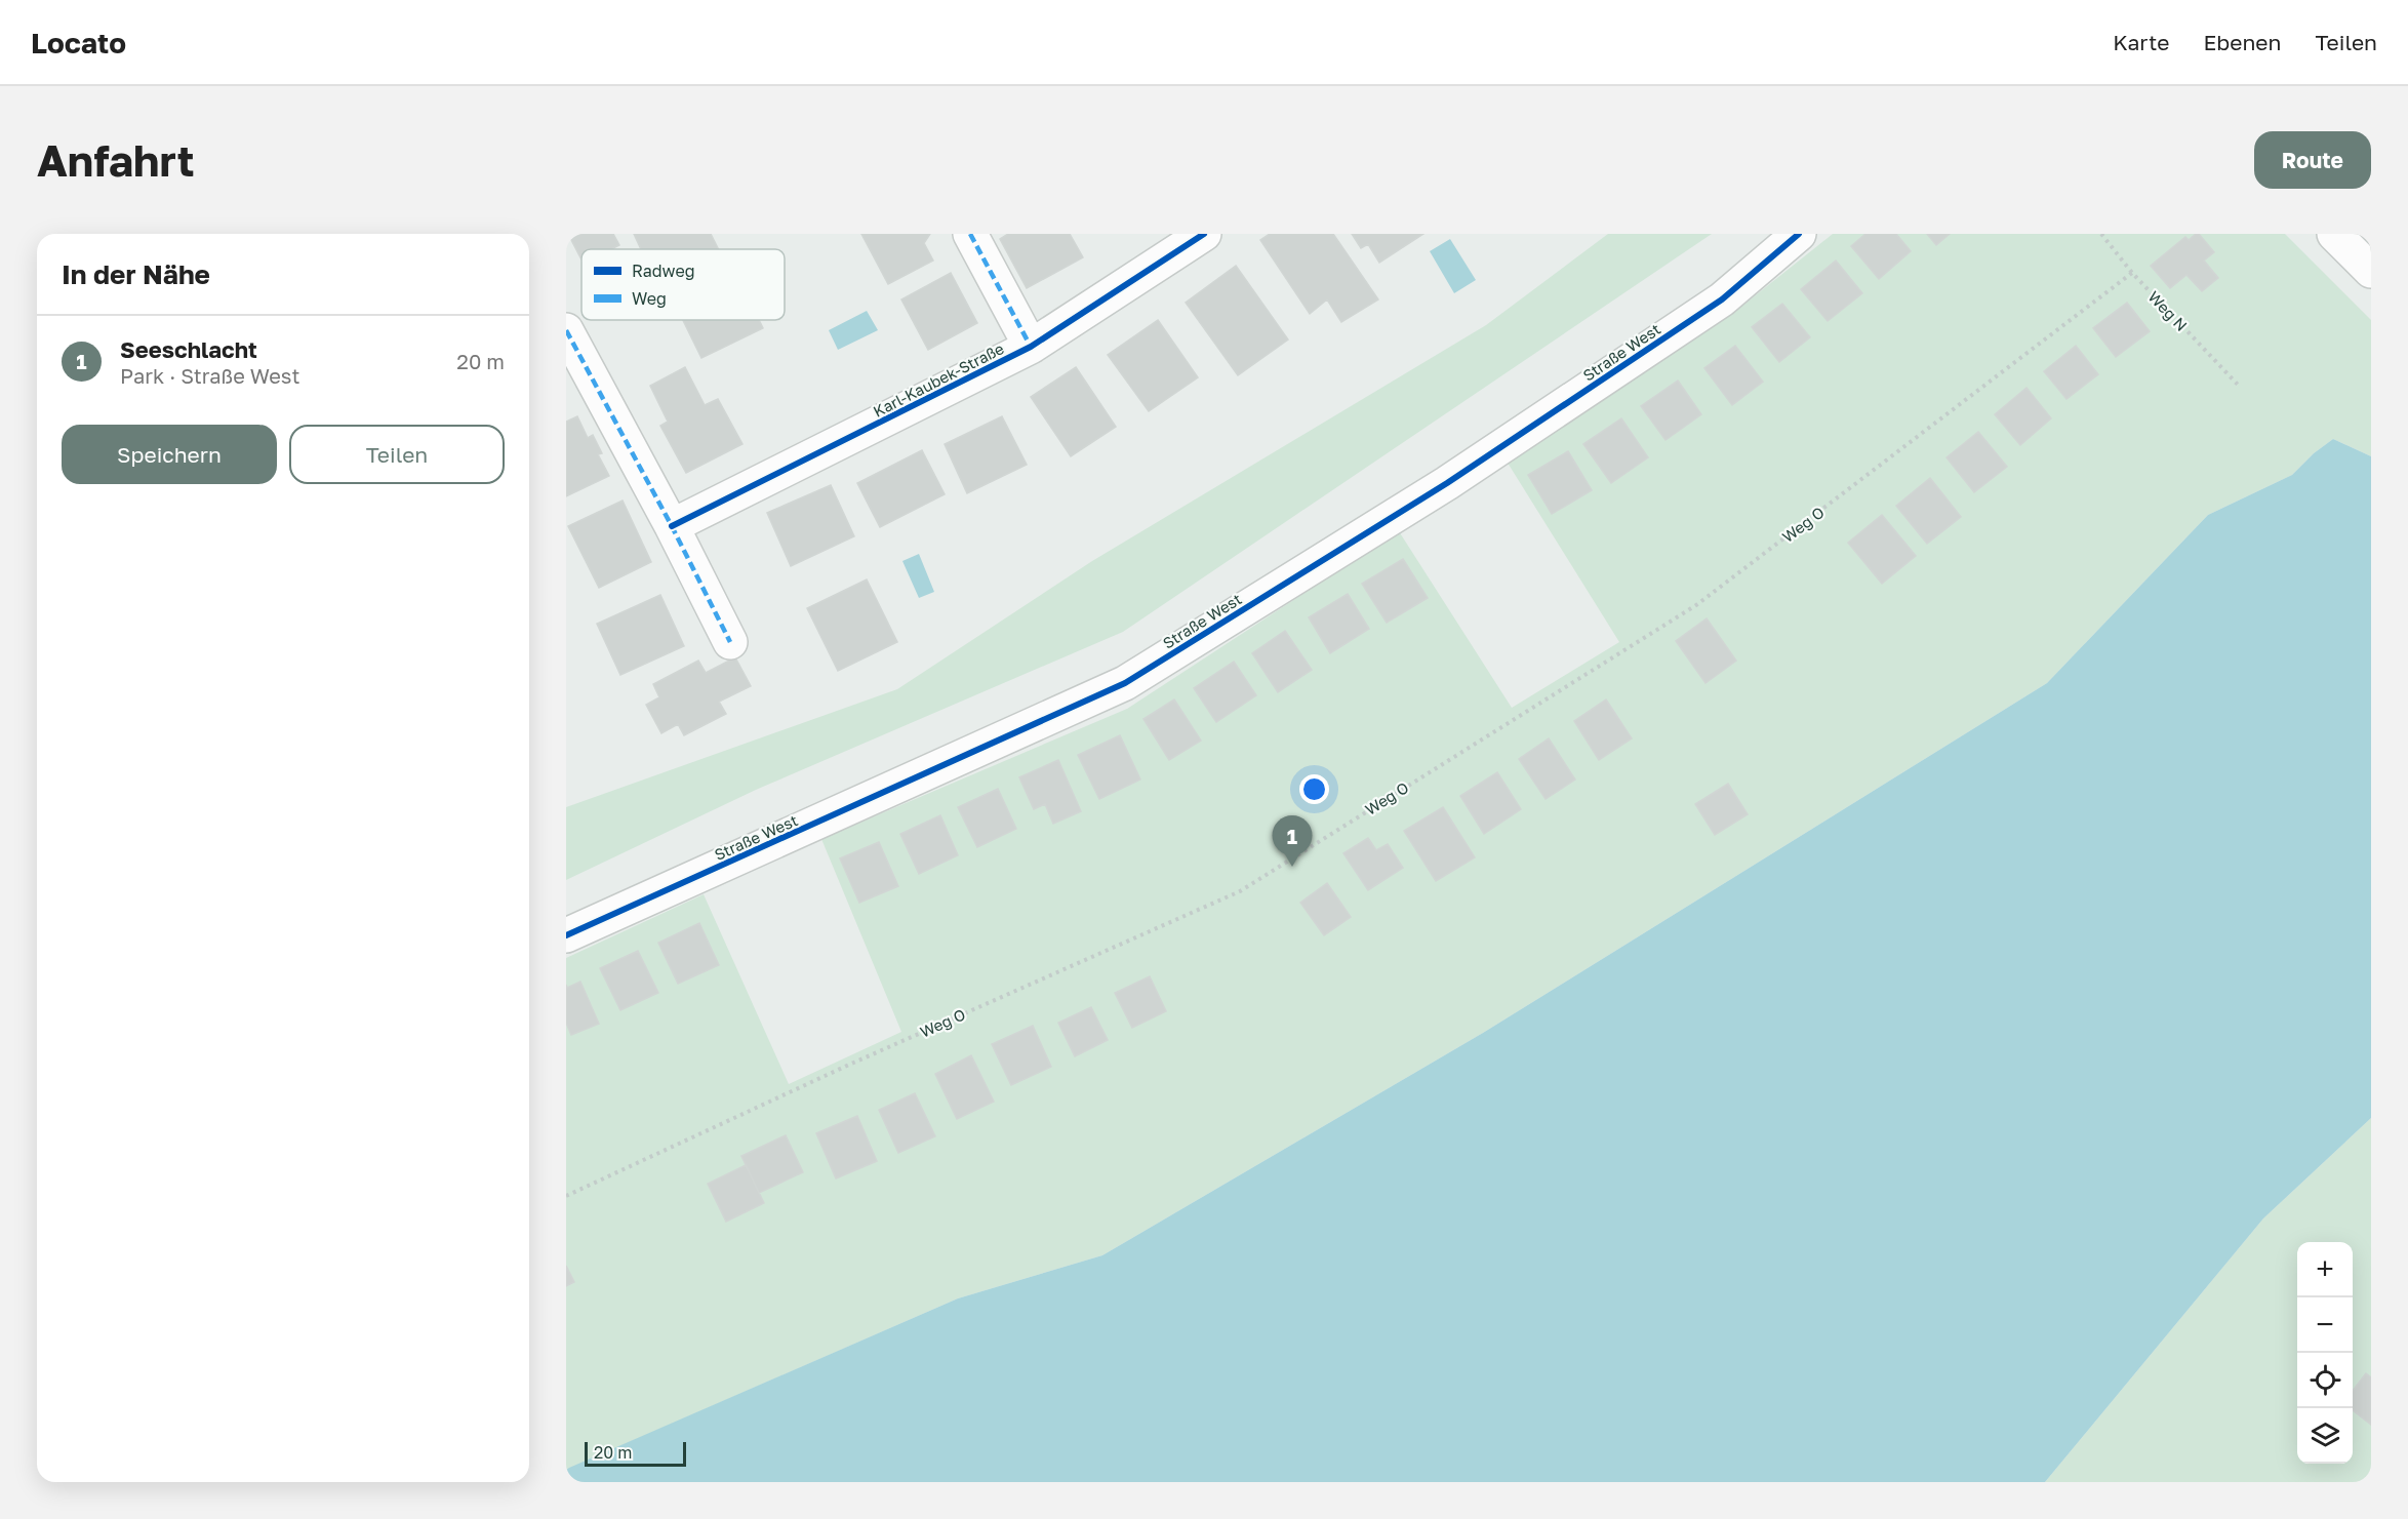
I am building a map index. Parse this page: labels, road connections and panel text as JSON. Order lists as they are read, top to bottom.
{
  "streets": {
    "street": ["Straße West", "Karl-Kaubek-Straße"],
    "path": ["Weg N", "Weg O"]
  },
  "crossings": [
    ["Weg N", "Weg O"]
  ],
  "legend": ["Radweg", "Weg"],
  "scale_bar": "20 m",
  "page": {
    "header": "Locato",
    "nav": ["Karte", "Ebenen", "Teilen"],
    "buttons": [
      "Route",
      ["Speichern", "Teilen"]
    ],
    "title": "Anfahrt",
    "heading": "In der Nähe",
    "list": [
      {
        "mark": "1",
        "name": "Seeschlacht",
        "note": "Park · Straße West",
        "value": "20 m"
      }
    ],
    "pins": "1",
    "map_buttons": ["+", "−"],
    "scale": "20 m"
  }
}
